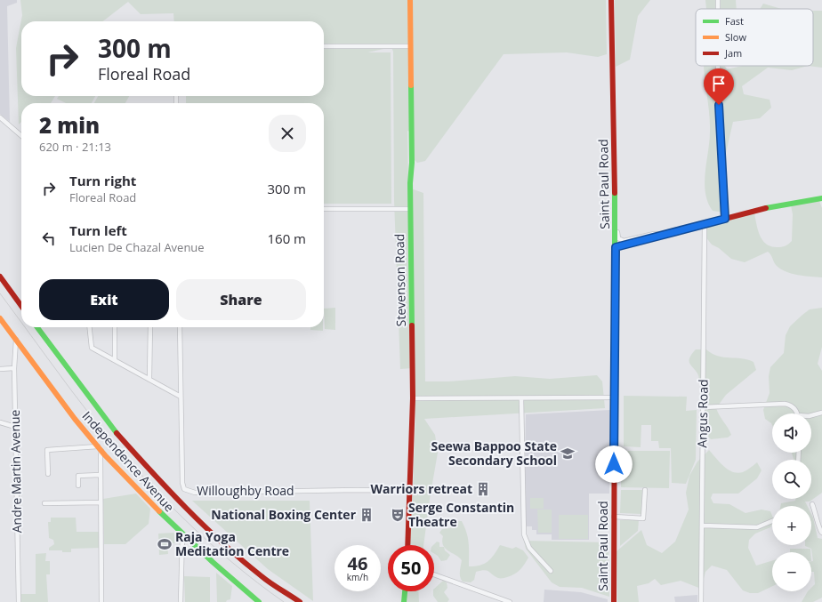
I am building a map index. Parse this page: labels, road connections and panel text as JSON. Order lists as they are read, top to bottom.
{
  "streets": {
    "street": [
      "Saint Paul Road",
      "Stevenson Road",
      "Angus Road",
      "Independence Avenue",
      "Andre Martin Avenue",
      "Willoughby Road"
    ]
  },
  "crossings": [
    ["Stevenson Road", "Willoughby Road"],
    ["Independence Avenue", "Andre Martin Avenue"]
  ],
  "places": {
    "school or university": ["Seewa Bappoo State Secondary School"],
    "building": ["Warriors retreat", "National Boxing Center"],
    "theatre": ["Serge Constantin Theatre"],
    "sports": ["Raja Yoga Meditation Centre"]
  },
  "legend": ["Fast", "Slow", "Jam"],
  "page": {
    "turn": ["300 m", "Floreal Road"],
    "heading": ["2 min", "620 m · 21:13"],
    "list": [
      {
        "name": "Turn right",
        "note": "Floreal Road",
        "value": "300 m"
      },
      {
        "name": "Turn left",
        "note": "Lucien De Chazal Avenue",
        "value": "160 m"
      }
    ],
    "buttons": ["Exit", "Share"],
    "map_buttons": ["+", "−"],
    "speed": "46 km/h",
    "limit": "50"
  }
}
